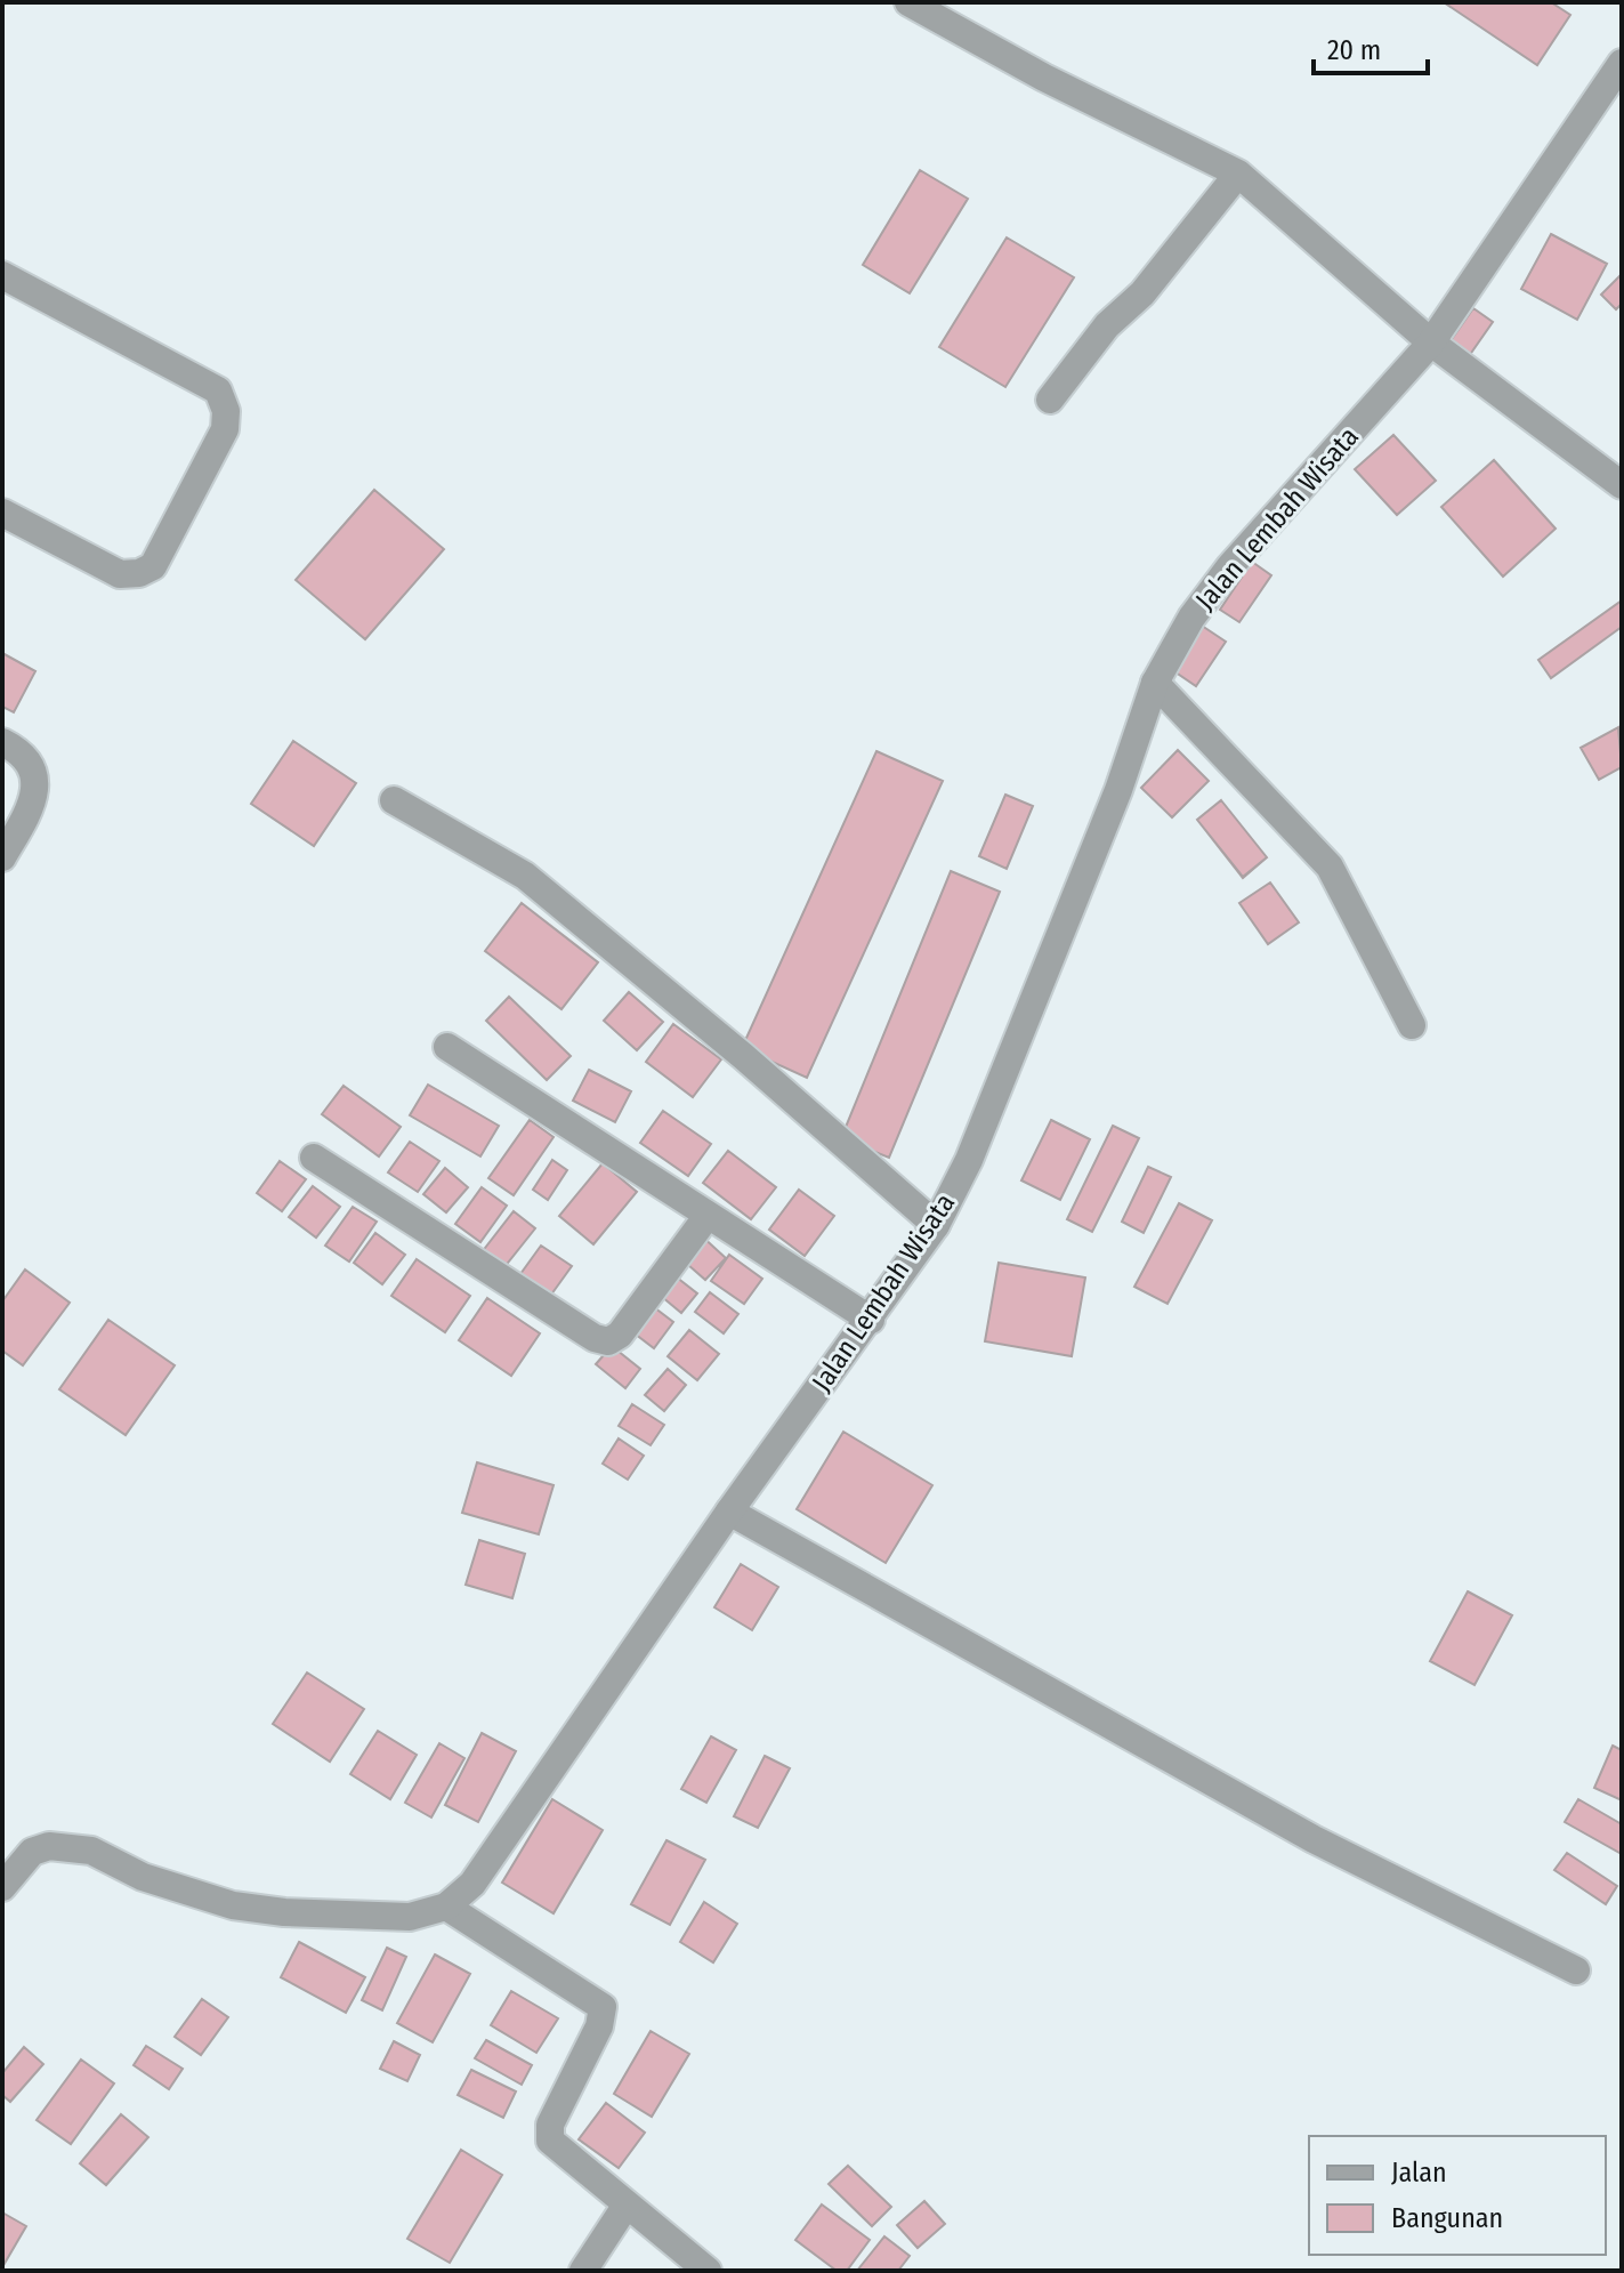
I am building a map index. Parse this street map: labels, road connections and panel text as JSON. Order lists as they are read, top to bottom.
{
  "streets": {
    "street": ["Jalan Lembah Wisata"]
  },
  "legend": ["Jalan", "Bangunan"],
  "scale_bar": "20 m"
}
